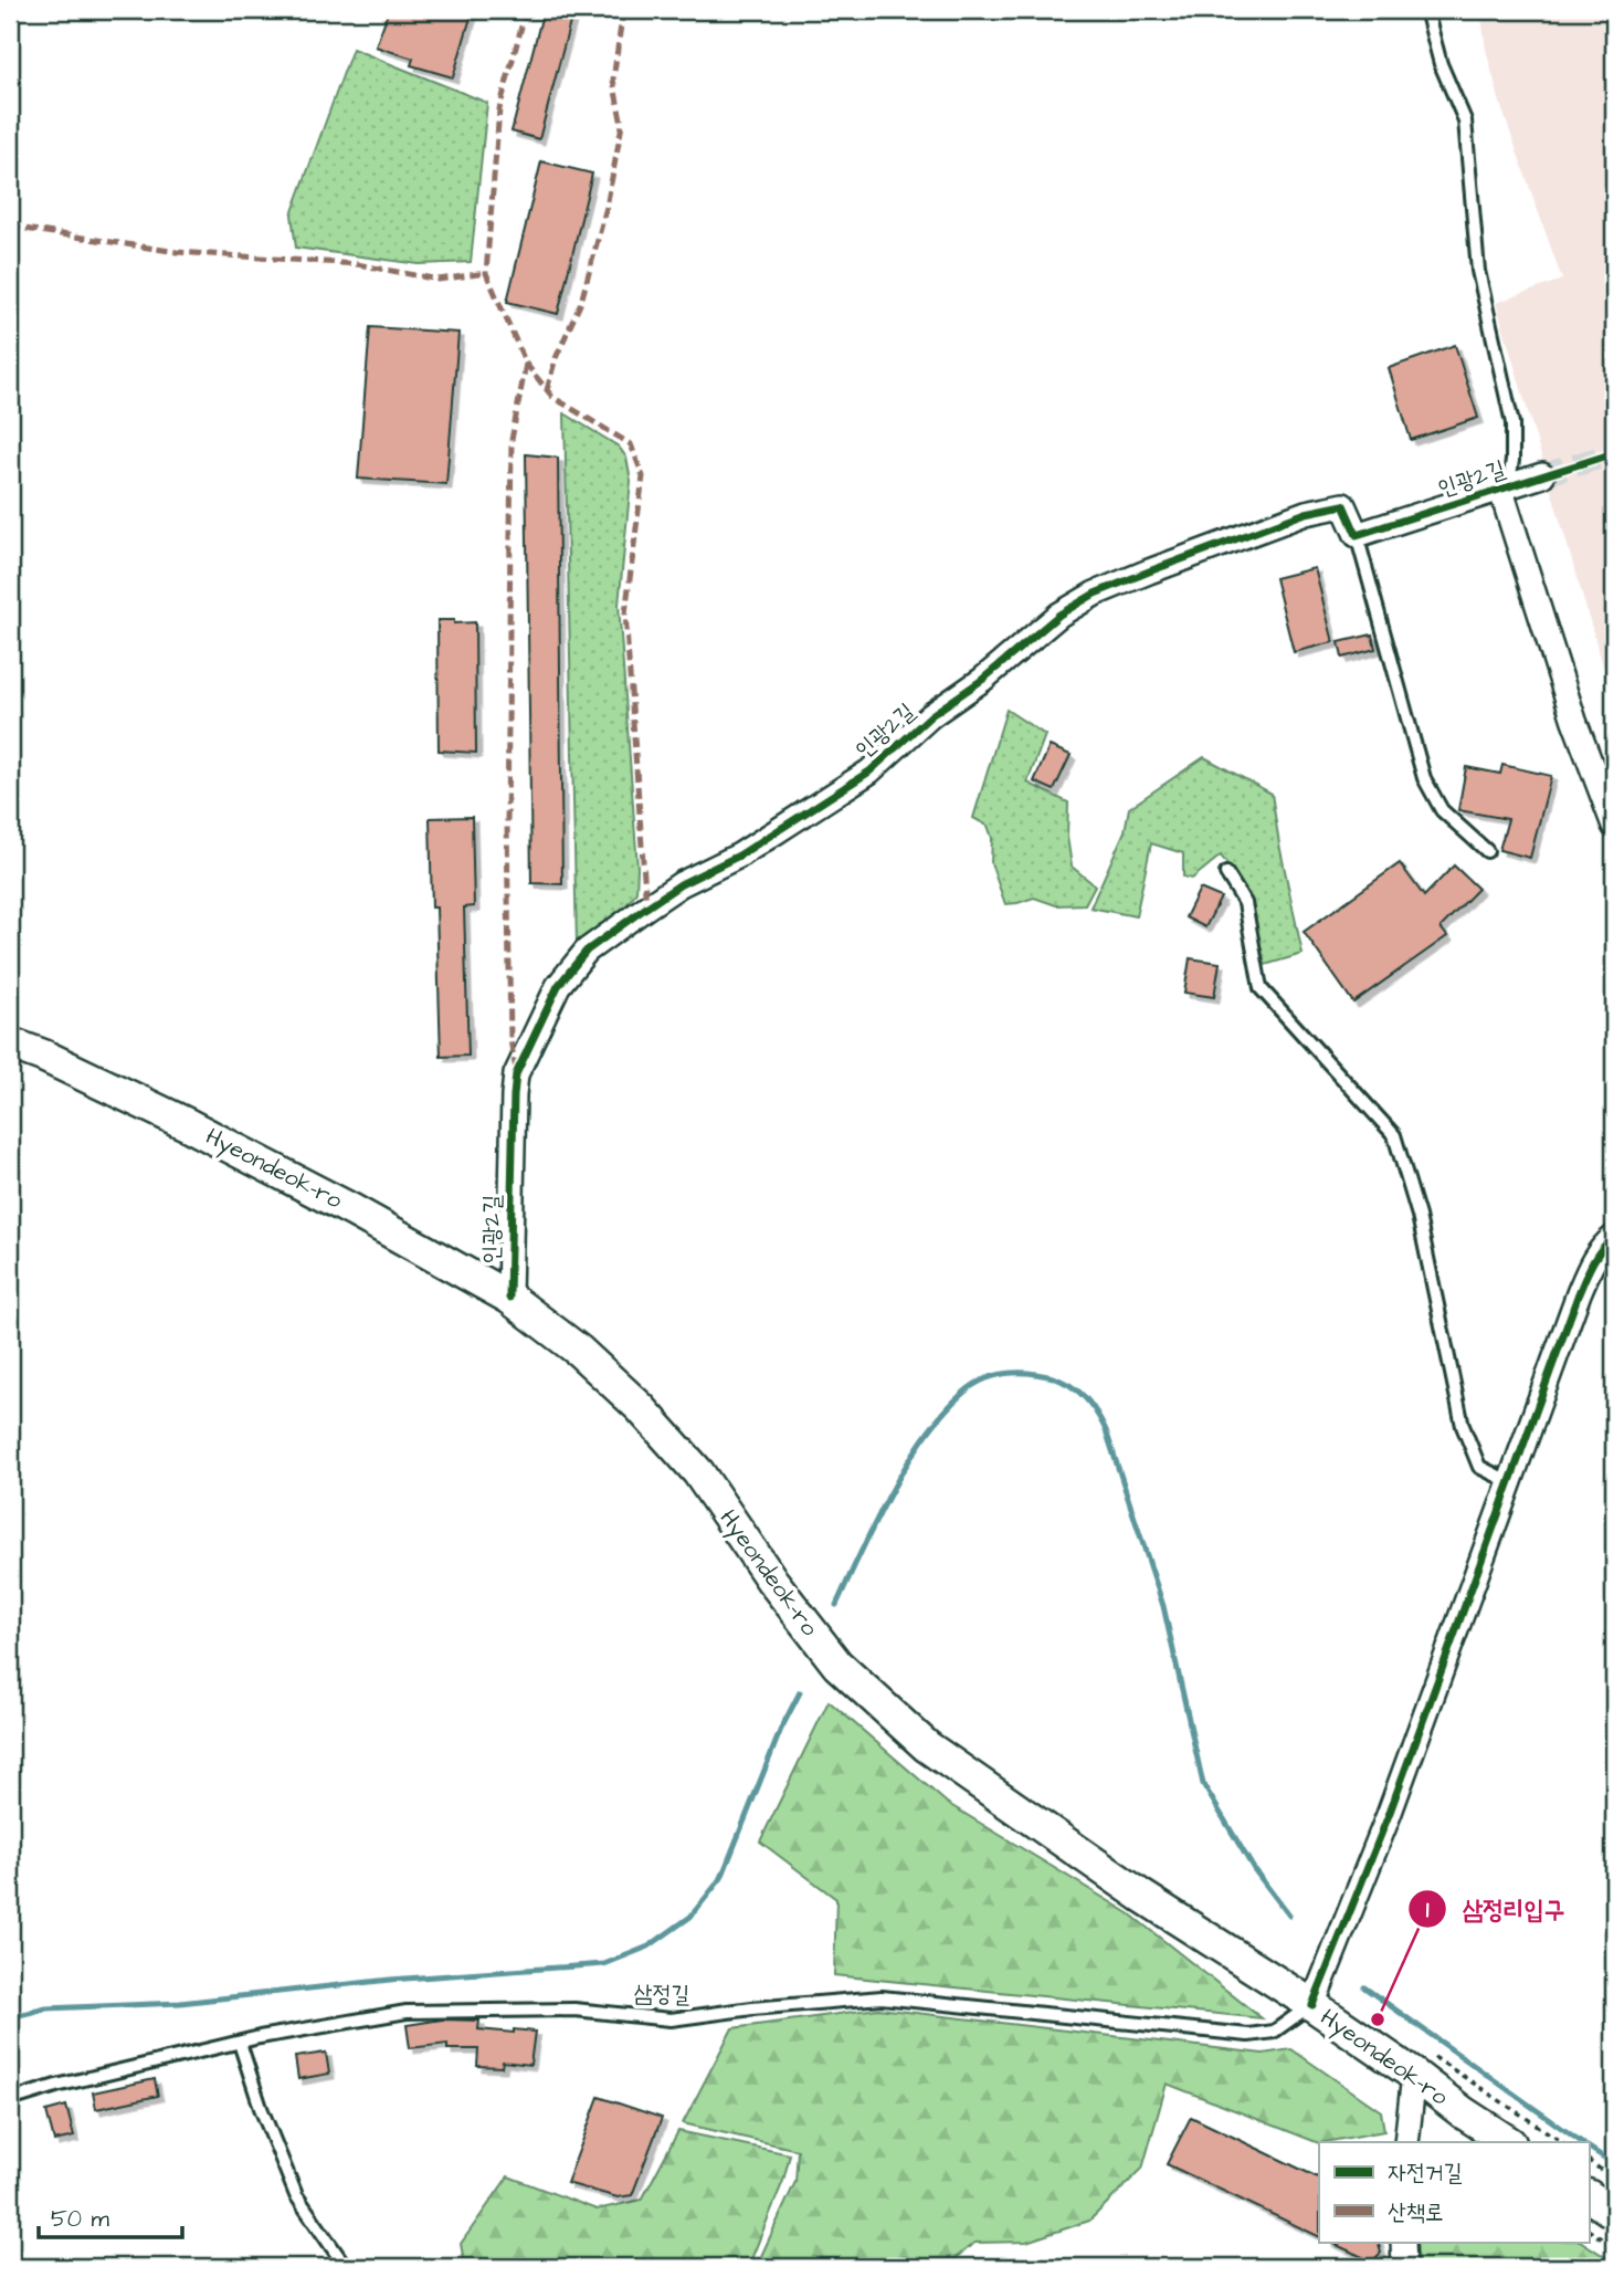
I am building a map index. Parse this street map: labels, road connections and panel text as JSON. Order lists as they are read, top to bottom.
{
  "streets": {
    "main road": ["Hyeondeok-ro"],
    "street": ["인광2길"],
    "lane": ["삼정길"]
  },
  "crossings": [
    ["인광2길", "Hyeondeok-ro"],
    ["Hyeondeok-ro", "삼정길"]
  ],
  "places": ["삼정리입구"],
  "legend": ["자전거길", "산책로"],
  "scale_bar": "50 m"
}
